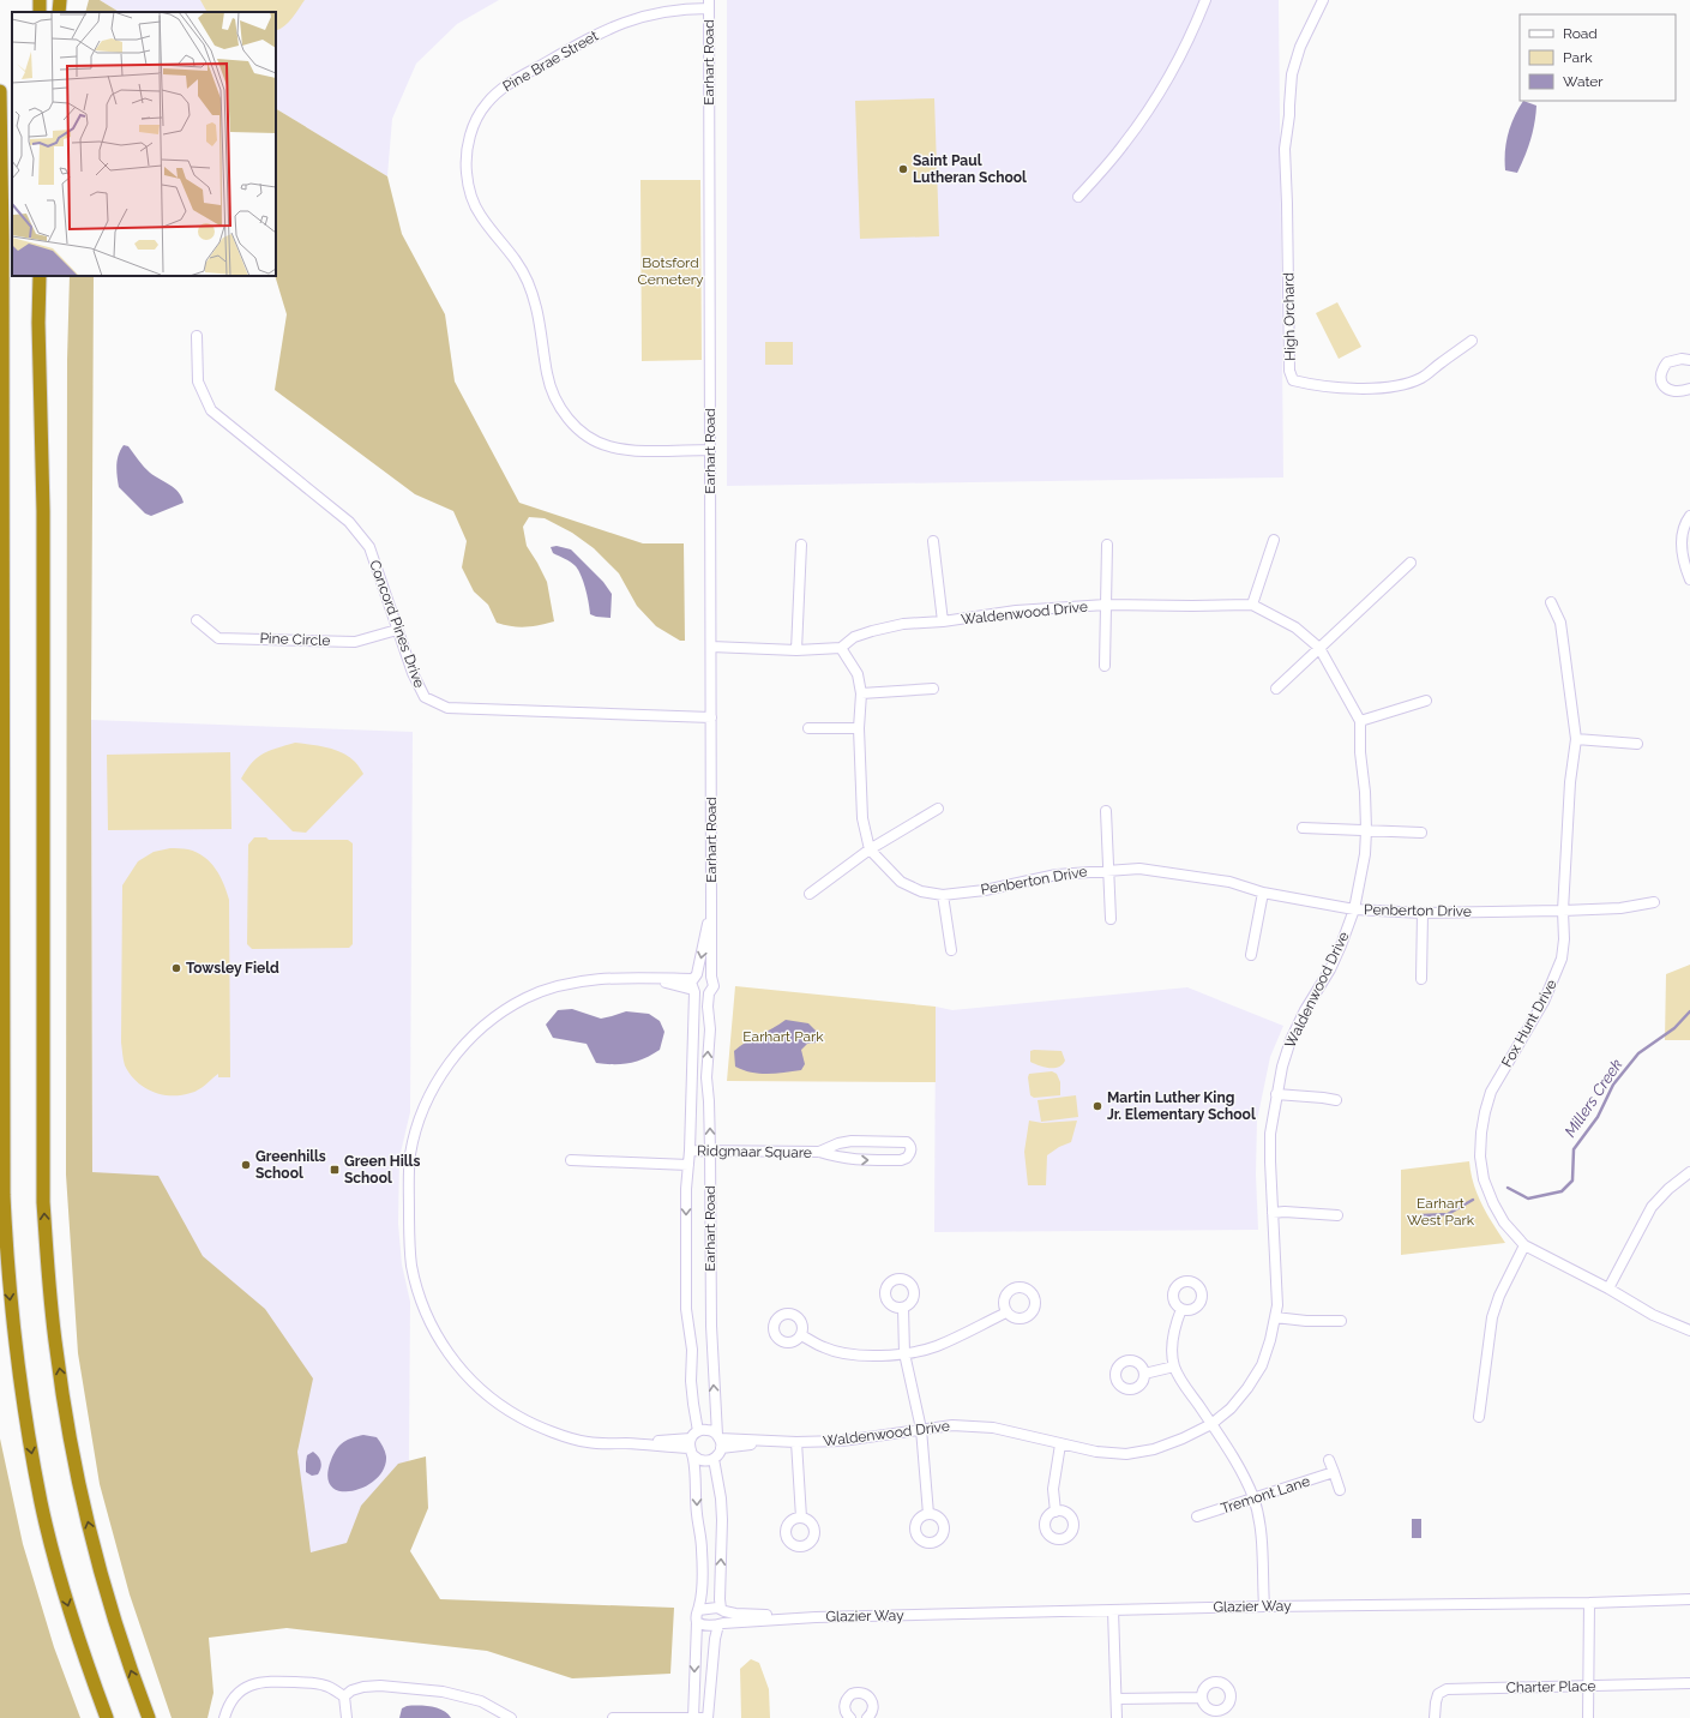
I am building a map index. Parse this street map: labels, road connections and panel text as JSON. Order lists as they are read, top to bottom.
{
  "streets": {
    "street": [
      "Pine Brae Street",
      "Earhart Road",
      "High Orchard",
      "Waldenwood Drive",
      "Concord Pines Drive",
      "Pine Circle",
      "Penberton Drive",
      "Fox Hunt Drive",
      "Ridgmaar Square",
      "Tremont Lane",
      "Glazier Way",
      "Charter Place"
    ]
  },
  "crossings": [
    ["Pine Brae Street", "Earhart Road"],
    ["Earhart Road", "Waldenwood Drive"],
    ["Earhart Road", "Concord Pines Drive"],
    ["Earhart Road", "Ridgmaar Square"],
    ["Waldenwood Drive", "Penberton Drive"],
    ["Concord Pines Drive", "Pine Circle"],
    ["Penberton Drive", "Fox Hunt Drive"]
  ],
  "water": ["Millers Creek"],
  "parks": ["Botsford Cemetery", "Earhart Park", "Earhart West Park"],
  "places": {
    "other": [
      "Saint Paul Lutheran School",
      "Towsley Field",
      "Martin Luther King Jr. Elementary School",
      "Greenhills School"
    ],
    "transit": ["Green Hills School"]
  },
  "legend": ["Road", "Park", "Water"]
}
